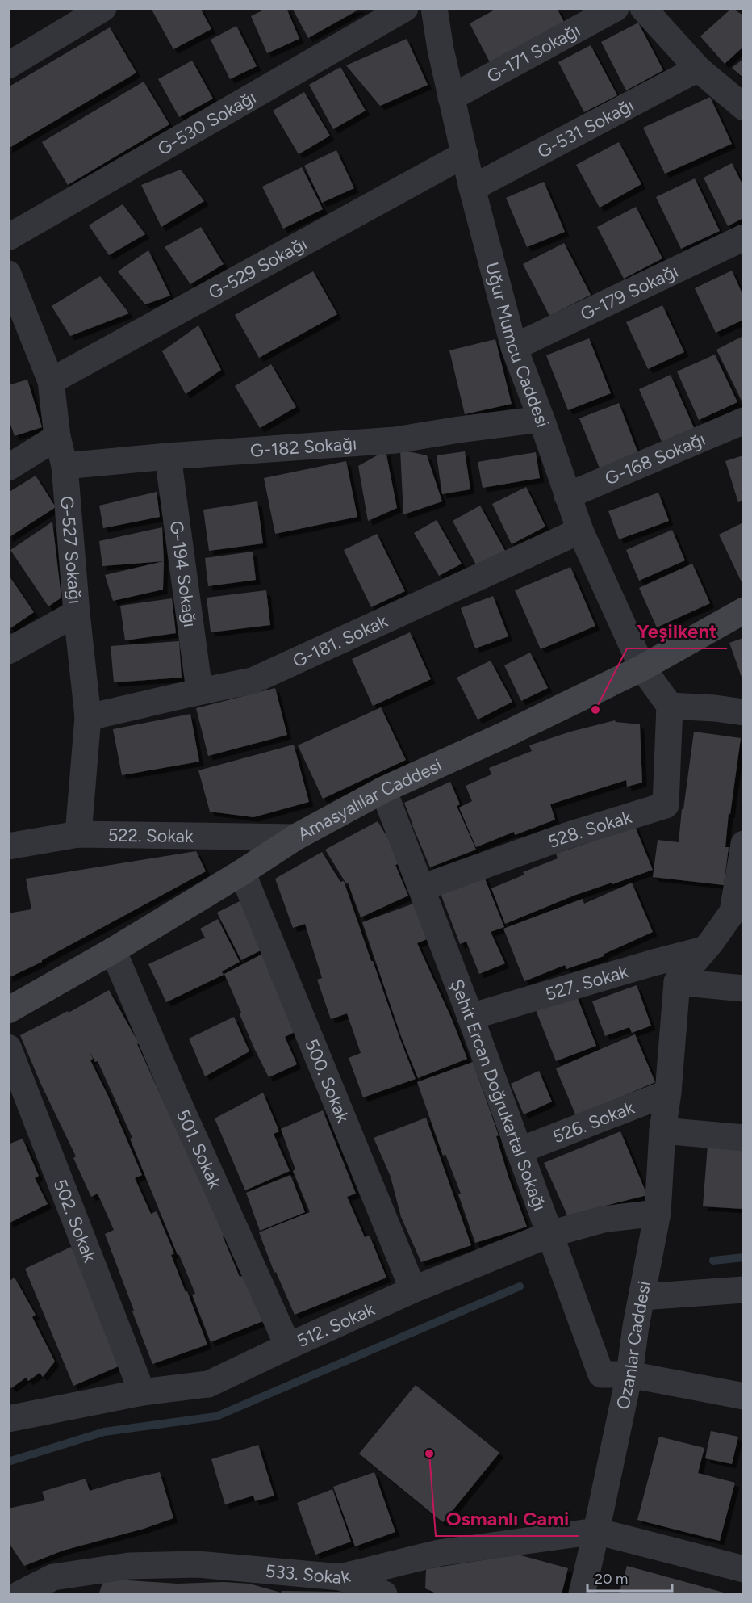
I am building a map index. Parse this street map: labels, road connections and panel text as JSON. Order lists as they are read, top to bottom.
{
  "streets": {
    "main road": ["Amasyalılar Caddesi"],
    "street": [
      "G-171 Sokağı",
      "G-530 Sokağı",
      "G-531 Sokağı",
      "G-529 Sokağı",
      "G-179 Sokağı",
      "Uğur Mumcu Caddesi",
      "G-182 Sokağı",
      "G-168 Sokağı",
      "G-527 Sokağı",
      "G-194 Sokağı",
      "G-181. Sokak",
      "528. Sokak",
      "522. Sokak",
      "527. Sokak",
      "500. Sokak",
      "Şehit Ercan Doğrukartal Sokağı",
      "526. Sokak",
      "501. Sokak",
      "502. Sokak",
      "512. Sokak",
      "Ozanlar Caddesi",
      "533. Sokak"
    ]
  },
  "crossings": [
    ["G-171 Sokağı", "Uğur Mumcu Caddesi"],
    ["G-531 Sokağı", "Uğur Mumcu Caddesi"],
    ["G-529 Sokağı", "Uğur Mumcu Caddesi"],
    ["G-529 Sokağı", "G-527 Sokağı"],
    ["G-179 Sokağı", "Uğur Mumcu Caddesi"],
    ["Uğur Mumcu Caddesi", "G-182 Sokağı"],
    ["Uğur Mumcu Caddesi", "G-168 Sokağı"],
    ["Uğur Mumcu Caddesi", "G-181. Sokak"],
    ["Uğur Mumcu Caddesi", "Amasyalılar Caddesi"],
    ["Uğur Mumcu Caddesi", "528. Sokak"],
    ["G-182 Sokağı", "G-527 Sokağı"],
    ["G-182 Sokağı", "G-194 Sokağı"],
    ["G-527 Sokağı", "G-181. Sokak"],
    ["G-527 Sokağı", "522. Sokak"],
    ["G-194 Sokağı", "G-181. Sokak"],
    ["Amasyalılar Caddesi", "522. Sokak"],
    ["Amasyalılar Caddesi", "500. Sokak"],
    ["Amasyalılar Caddesi", "Şehit Ercan Doğrukartal Sokağı"],
    ["Amasyalılar Caddesi", "501. Sokak"],
    ["528. Sokak", "Şehit Ercan Doğrukartal Sokağı"],
    ["527. Sokak", "Şehit Ercan Doğrukartal Sokağı"],
    ["500. Sokak", "512. Sokak"],
    ["Şehit Ercan Doğrukartal Sokağı", "526. Sokak"],
    ["Şehit Ercan Doğrukartal Sokağı", "512. Sokak"],
    ["Şehit Ercan Doğrukartal Sokağı", "Ozanlar Caddesi"],
    ["526. Sokak", "Ozanlar Caddesi"],
    ["501. Sokak", "512. Sokak"],
    ["502. Sokak", "512. Sokak"],
    ["512. Sokak", "Ozanlar Caddesi"],
    ["Ozanlar Caddesi", "533. Sokak"]
  ],
  "places": ["Yeşilkent", "Osmanlı Cami"],
  "scale_bar": "20 m"
}
